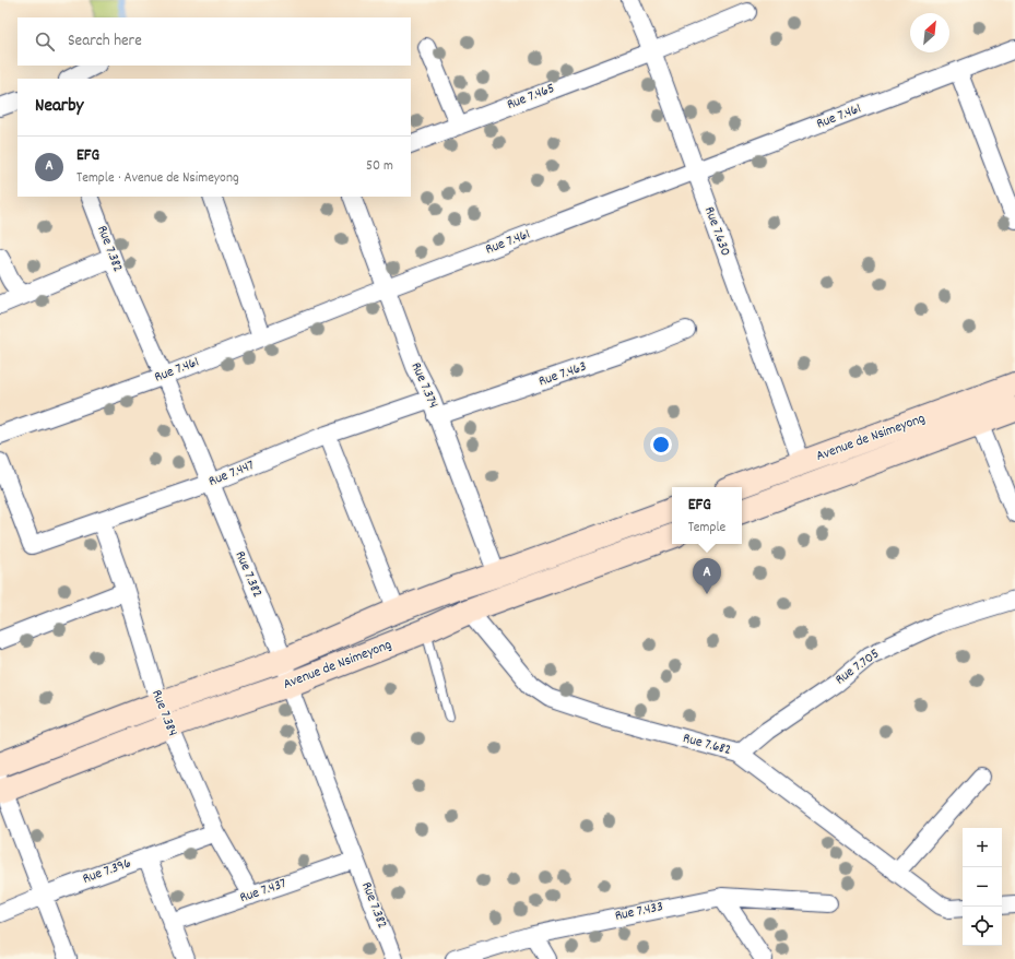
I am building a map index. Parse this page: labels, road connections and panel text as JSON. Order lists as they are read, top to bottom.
{
  "streets": {
    "main road": ["Avenue de Nsimeyong"],
    "street": [
      "Rue 7.465",
      "Rue 7.461",
      "Rue 7.630",
      "Rue 7.382",
      "Rue 7.463",
      "Rue 7.374",
      "Rue 7.447",
      "Rue 7.705",
      "Rue 7.384",
      "Rue 7.682",
      "Rue 7.396",
      "Rue 7.437",
      "Rue 7.433"
    ]
  },
  "crossings": [
    ["Rue 7.465", "Rue 7.630"],
    ["Rue 7.461", "Rue 7.630"],
    ["Rue 7.461", "Rue 7.382"],
    ["Rue 7.461", "Rue 7.374"],
    ["Rue 7.630", "Avenue de Nsimeyong"],
    ["Rue 7.382", "Avenue de Nsimeyong"],
    ["Rue 7.382", "Rue 7.447"],
    ["Rue 7.382", "Rue 7.437"],
    ["Rue 7.463", "Rue 7.374"],
    ["Rue 7.374", "Avenue de Nsimeyong"],
    ["Rue 7.374", "Rue 7.447"],
    ["Avenue de Nsimeyong", "Rue 7.384"],
    ["Avenue de Nsimeyong", "Rue 7.682"],
    ["Rue 7.447", "Rue 7.384"],
    ["Rue 7.705", "Rue 7.682"],
    ["Rue 7.384", "Rue 7.396"],
    ["Rue 7.384", "Rue 7.437"]
  ],
  "north": "top right",
  "page": {
    "search": "Search here",
    "heading": "Nearby",
    "list": [
      {
        "mark": "A",
        "name": "EFG",
        "note": "Temple · Avenue de Nsimeyong",
        "value": "50 m"
      }
    ],
    "popup": ["EFG", "Temple"],
    "pins": "A",
    "map_buttons": ["+", "−"]
  }
}
